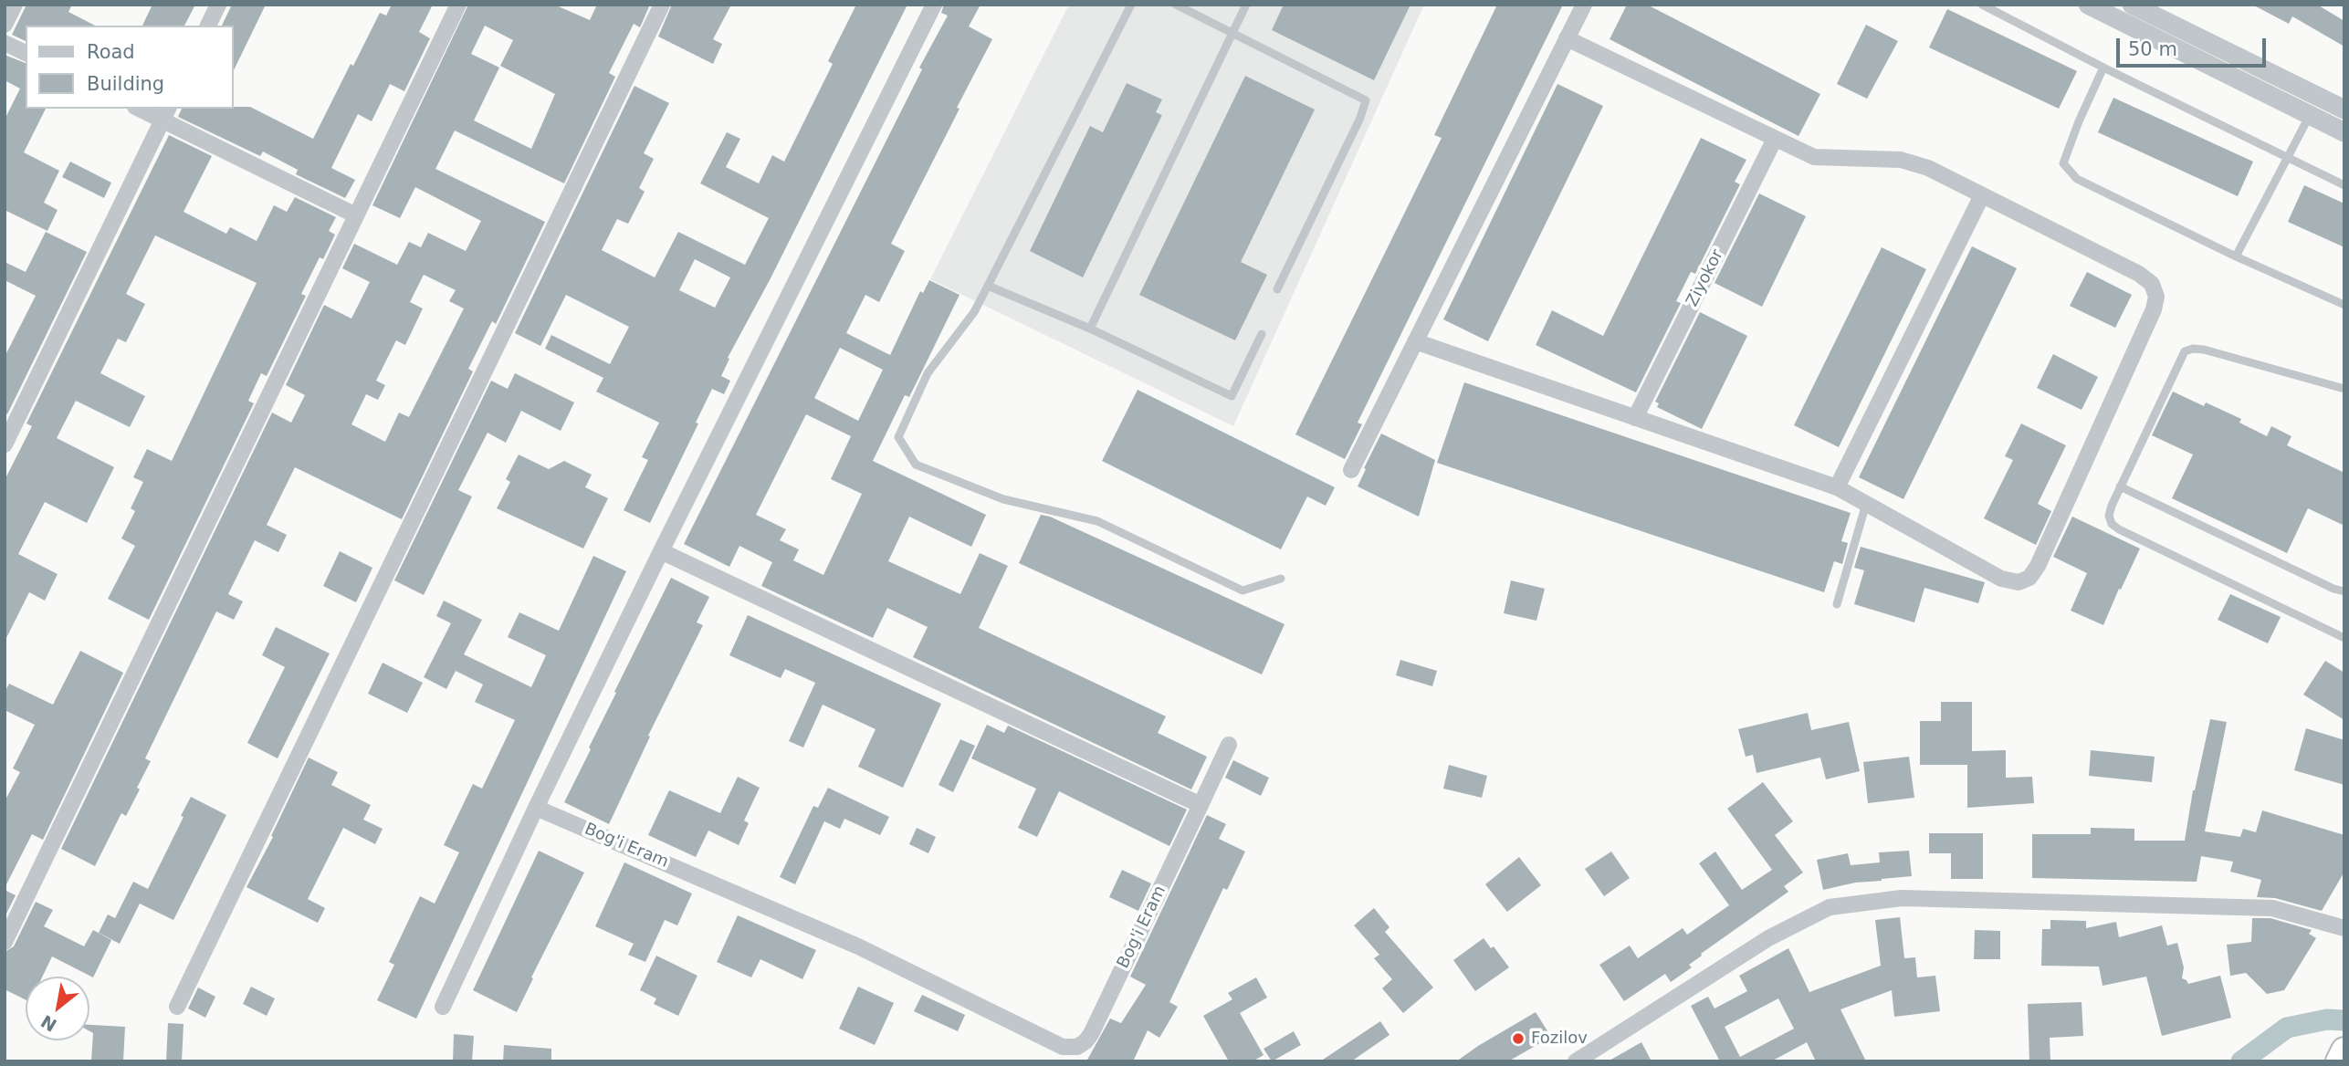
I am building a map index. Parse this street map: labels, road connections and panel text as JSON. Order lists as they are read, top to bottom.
{
  "streets": {
    "street": ["Ziyokor", "Bog'i Eram"]
  },
  "places": ["Fozilov"],
  "legend": ["Road", "Building"],
  "scale_bar": "50 m",
  "north": "bottom left"
}
